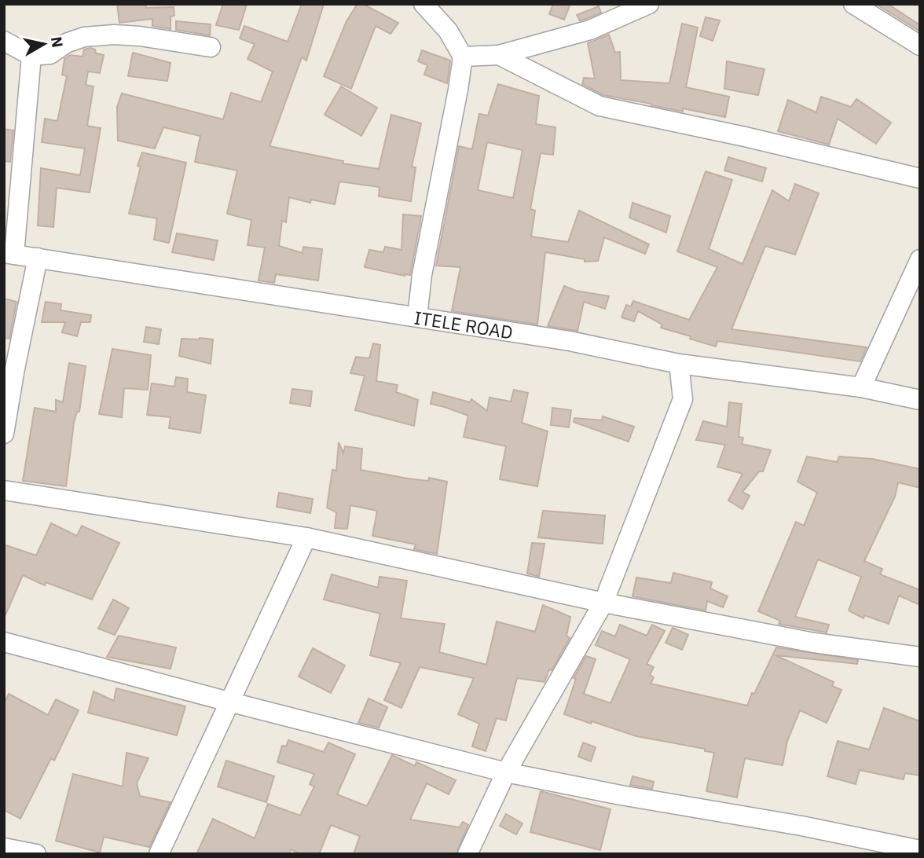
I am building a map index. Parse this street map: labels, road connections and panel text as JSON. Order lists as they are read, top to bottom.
{
  "streets": {
    "street": ["ITELE ROAD"]
  },
  "north": "right"
}
